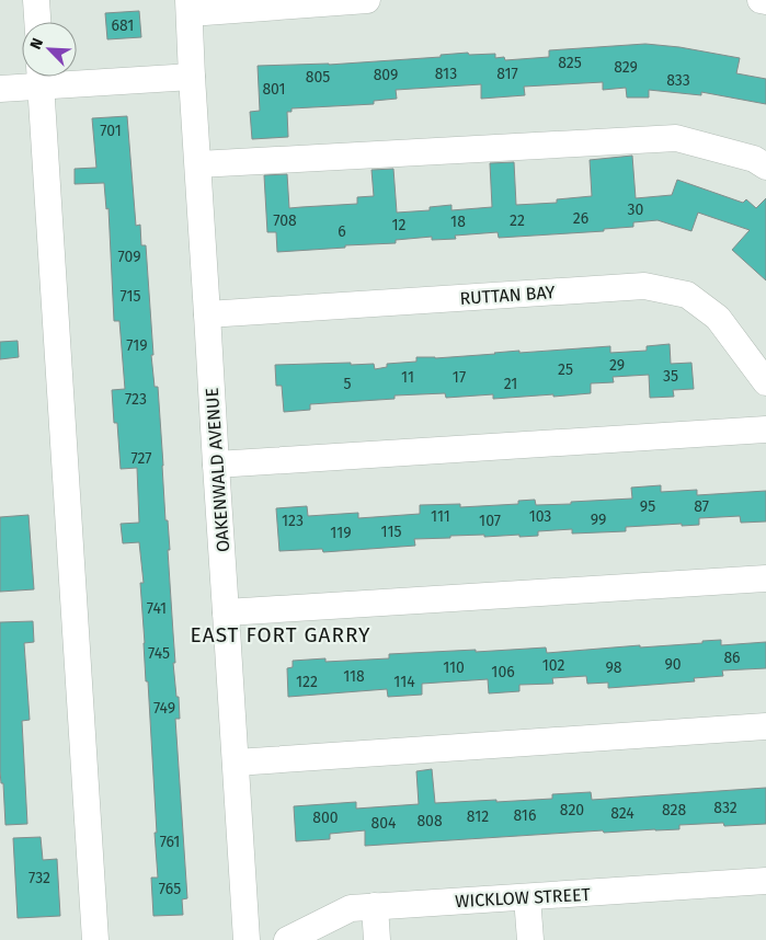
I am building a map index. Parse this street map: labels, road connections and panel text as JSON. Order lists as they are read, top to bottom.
{
  "streets": {
    "street": ["RUTTAN BAY", "OAKENWALD AVENUE", "WICKLOW STREET"]
  },
  "crossings": [
    ["RUTTAN BAY", "OAKENWALD AVENUE"]
  ],
  "districts": ["EAST FORT GARRY"],
  "house_numbers": [
    "681",
    "825",
    "829",
    "813",
    "817",
    "809",
    "805",
    "833",
    "801",
    "701",
    "30",
    "26",
    "708",
    "22",
    "18",
    "12",
    "6",
    "709",
    "715",
    "719",
    "29",
    "25",
    "35",
    "11",
    "17",
    "5",
    "21",
    "723",
    "727",
    "95",
    "87",
    "111",
    "103",
    "99",
    "123",
    "107",
    "115",
    "119",
    "741",
    "745",
    "86",
    "90",
    "102",
    "110",
    "98",
    "106",
    "118",
    "122",
    "114",
    "749",
    "832",
    "820",
    "828",
    "824",
    "816",
    "812",
    "800",
    "808",
    "804",
    "761",
    "732",
    "765"
  ],
  "north": "top left"
}
